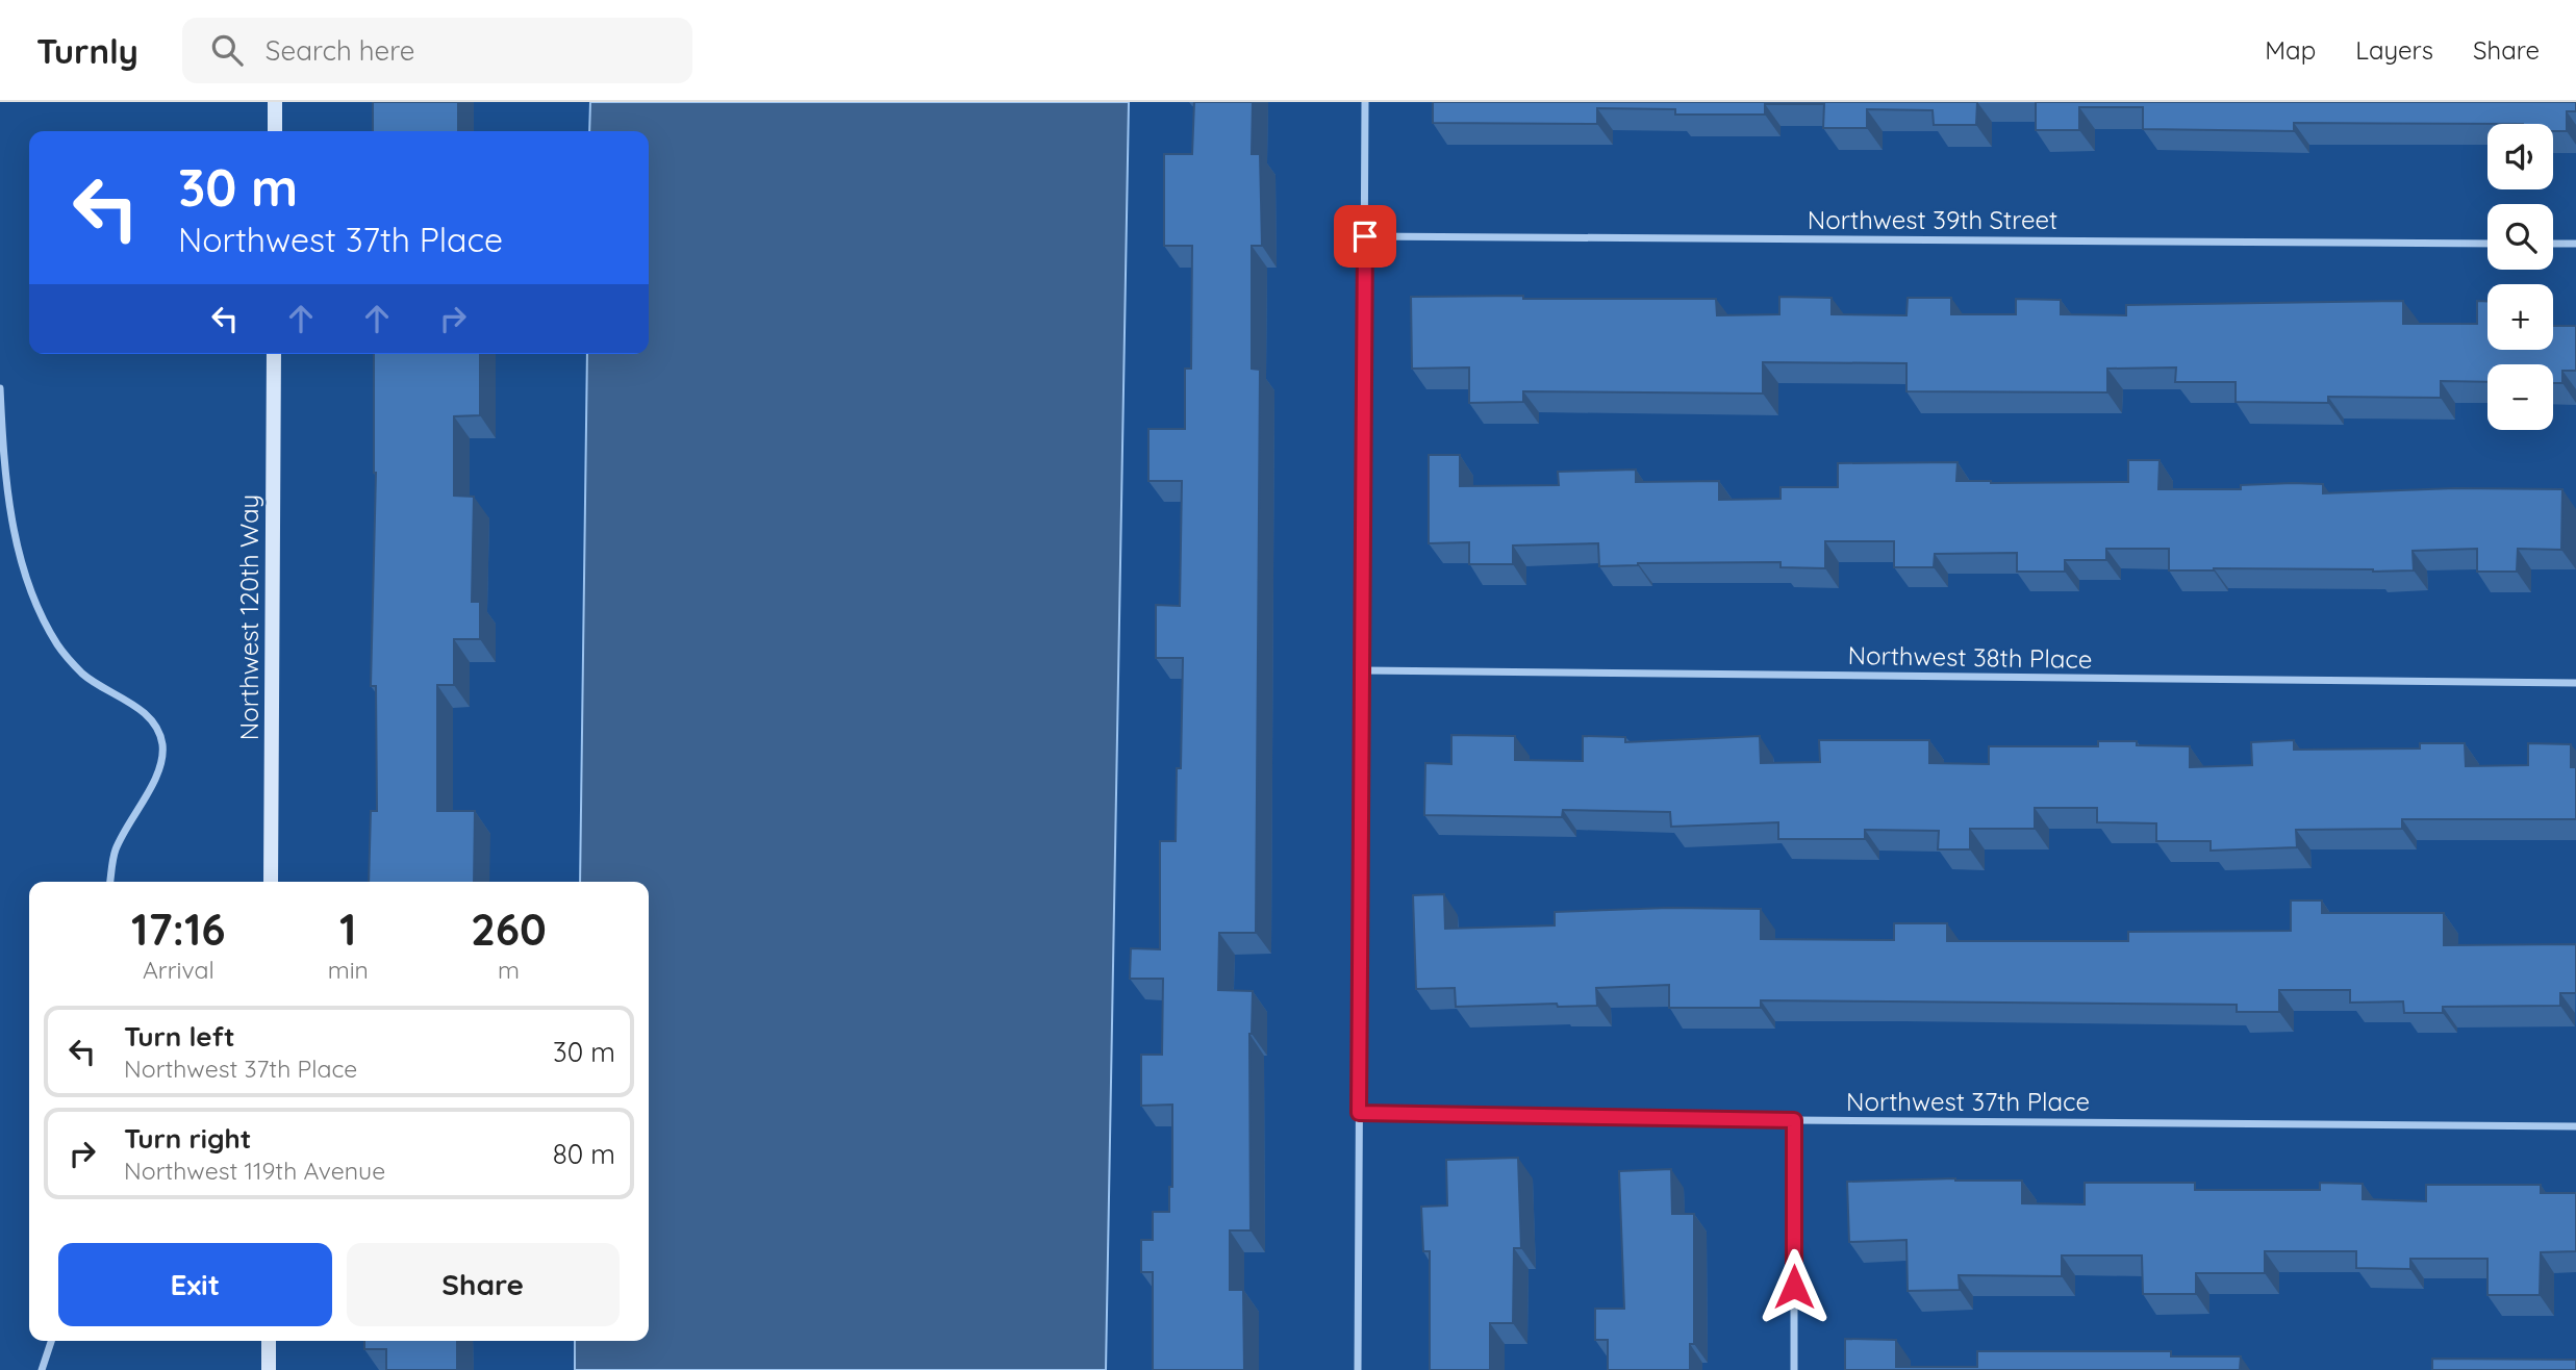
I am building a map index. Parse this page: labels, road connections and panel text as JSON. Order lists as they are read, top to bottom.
{
  "streets": {
    "street": [
      "Northwest 39th Street",
      "Northwest 120th Way",
      "Northwest 38th Place",
      "Northwest 37th Place"
    ]
  },
  "page": {
    "header": "Turnly",
    "search": "Search here",
    "nav": ["Map", "Layers", "Share"],
    "map_buttons": ["+", "−"],
    "turn": ["30 m", "Northwest 37th Place"],
    "eta": [
      "17:16",
      "Arrival",
      "1",
      "min",
      "260",
      "m"
    ],
    "list": [
      {
        "name": "Turn left",
        "note": "Northwest 37th Place",
        "value": "30 m"
      },
      {
        "name": "Turn right",
        "note": "Northwest 119th Avenue",
        "value": "80 m"
      }
    ],
    "buttons": ["Exit", "Share"]
  }
}
